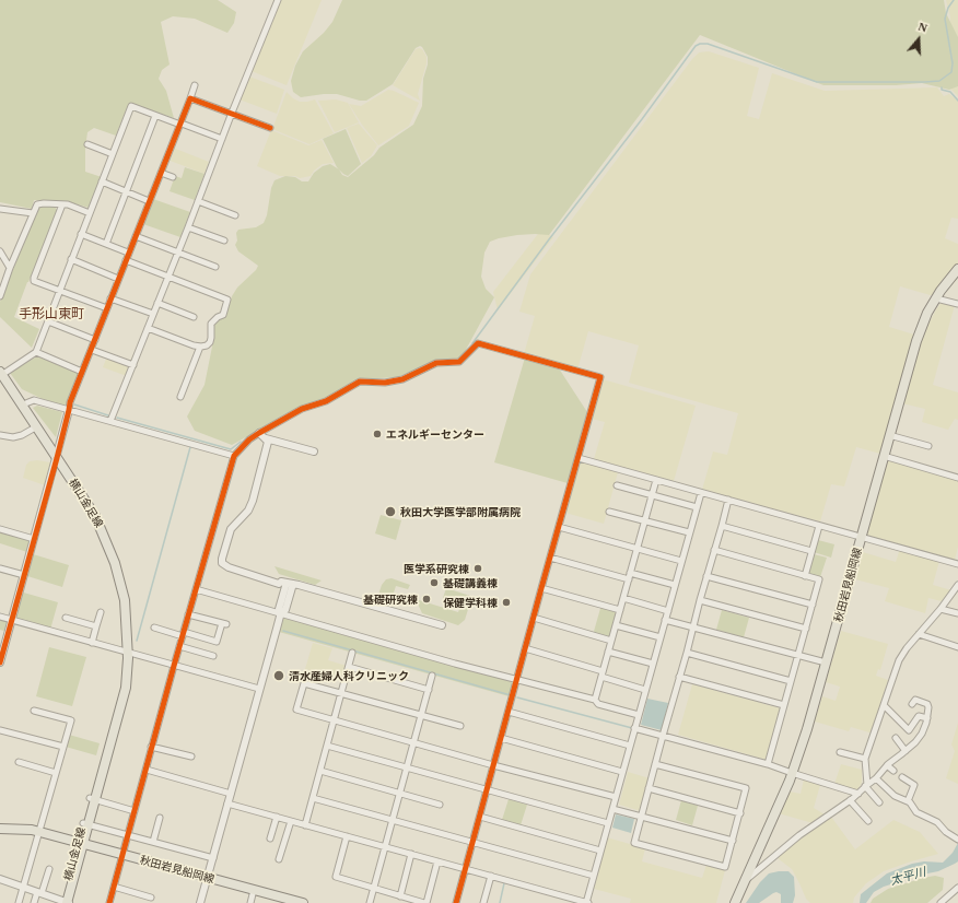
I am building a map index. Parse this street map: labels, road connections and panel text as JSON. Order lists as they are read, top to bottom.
{
  "streets": {
    "main road": ["横山金足線", "秋田岩見船岡線"]
  },
  "crossings": [
    ["横山金足線", "秋田岩見船岡線"]
  ],
  "districts": ["手形山東町"],
  "water": ["太平川"],
  "places": [
    "エネルギーセンター",
    "秋田大学医学部附属病院",
    "医学系研究棟",
    "基礎講義棟",
    "基礎研究棟",
    "保健学科棟",
    "清水産婦人科クリニック"
  ],
  "north": "top"
}
